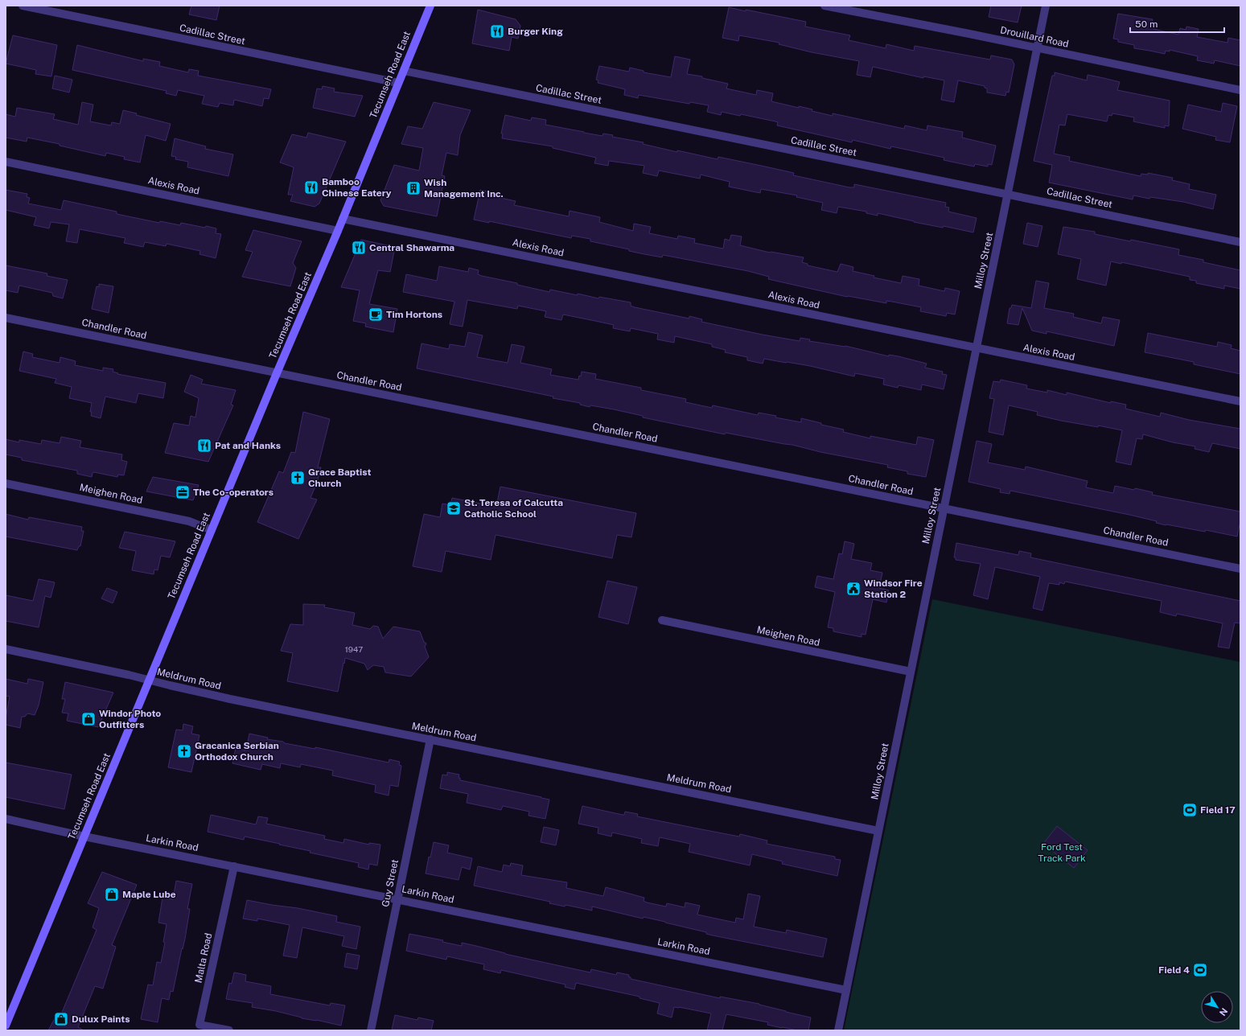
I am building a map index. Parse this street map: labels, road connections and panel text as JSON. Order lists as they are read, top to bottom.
{
  "streets": {
    "main road": ["Tecumseh Road East"],
    "street": [
      "Cadillac Street",
      "Drouillard Road",
      "Alexis Road",
      "Milloy Street",
      "Chandler Road",
      "Meighen Road",
      "Meldrum Road",
      "Larkin Road",
      "Guy Street",
      "Malta Road"
    ]
  },
  "crossings": [
    ["Cadillac Street", "Tecumseh Road East"],
    ["Cadillac Street", "Milloy Street"],
    ["Drouillard Road", "Milloy Street"],
    ["Tecumseh Road East", "Alexis Road"],
    ["Tecumseh Road East", "Chandler Road"],
    ["Tecumseh Road East", "Meighen Road"],
    ["Tecumseh Road East", "Meldrum Road"],
    ["Tecumseh Road East", "Larkin Road"],
    ["Alexis Road", "Milloy Street"],
    ["Milloy Street", "Chandler Road"],
    ["Milloy Street", "Meighen Road"],
    ["Milloy Street", "Meldrum Road"],
    ["Milloy Street", "Larkin Road"],
    ["Meldrum Road", "Guy Street"],
    ["Larkin Road", "Guy Street"],
    ["Larkin Road", "Malta Road"]
  ],
  "parks": ["Ford Test Track Park"],
  "places": {
    "restaurant": [
      "Burger King",
      "Bamboo Chinese Eatery",
      "Central Shawarma",
      "Pat and Hanks"
    ],
    "building": ["Wish Management Inc."],
    "cafe": ["Tim Hortons"],
    "church": ["Grace Baptist Church", "Gracanica Serbian Orthodox Church"],
    "office": ["The Co-operators"],
    "school or university": ["St. Teresa of Calcutta Catholic School"],
    "public building": ["Windsor Fire Station 2"],
    "shop": ["Windor Photo Outfitters", "Maple Lube", "Dulux Paints"],
    "sports": ["Field 17", "Field 4"]
  },
  "house_numbers": ["1947"],
  "scale_bar": "50 m",
  "north": "bottom right"
}
